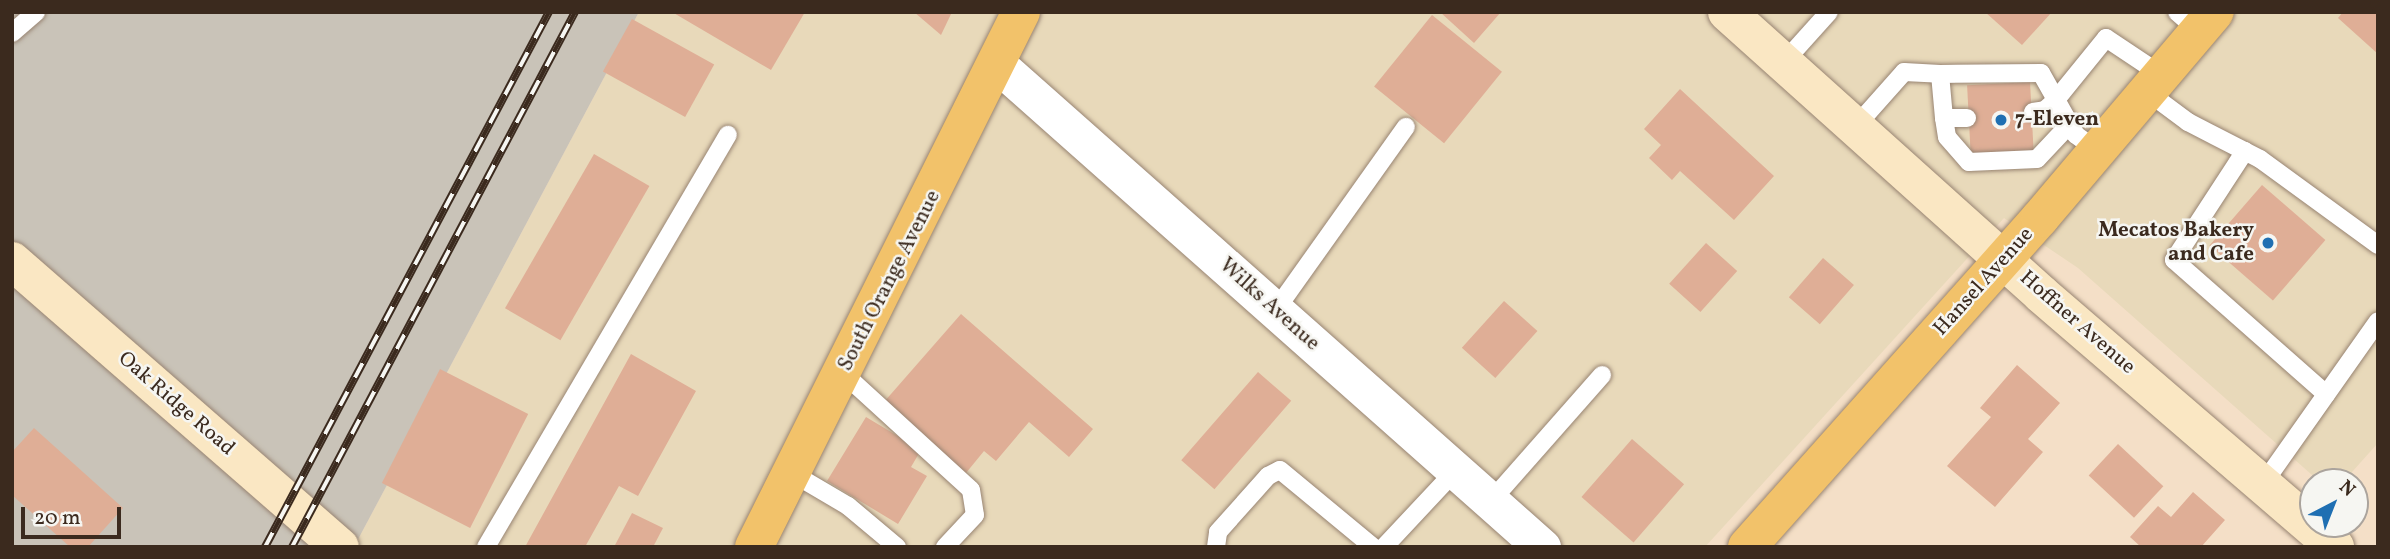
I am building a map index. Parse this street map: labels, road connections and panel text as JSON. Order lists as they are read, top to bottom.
{
  "streets": {
    "main road": [
      "South Orange Avenue",
      "Hansel Avenue",
      "Hoffner Avenue",
      "Oak Ridge Road"
    ],
    "street": ["Wilks Avenue"]
  },
  "crossings": [
    ["South Orange Avenue", "Wilks Avenue"],
    ["Hansel Avenue", "Hoffner Avenue"]
  ],
  "places": ["7-Eleven", "Mecatos Bakery and Cafe"],
  "scale_bar": "20 m",
  "north": "top right"
}
